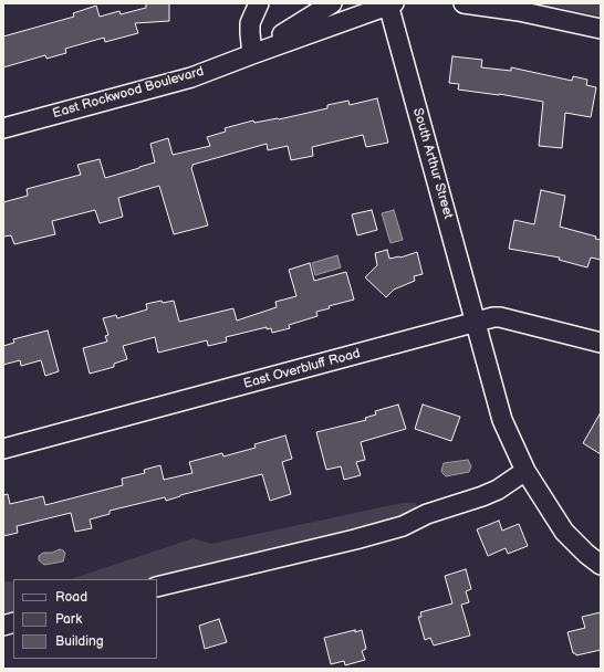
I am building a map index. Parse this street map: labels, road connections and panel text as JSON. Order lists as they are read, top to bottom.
{
  "streets": {
    "street": ["East Rockwood Boulevard", "South Arthur Street", "East Overbluff Road"]
  },
  "crossings": [
    ["East Rockwood Boulevard", "South Arthur Street"],
    ["South Arthur Street", "East Overbluff Road"]
  ],
  "legend": ["Road", "Park", "Building"]
}
